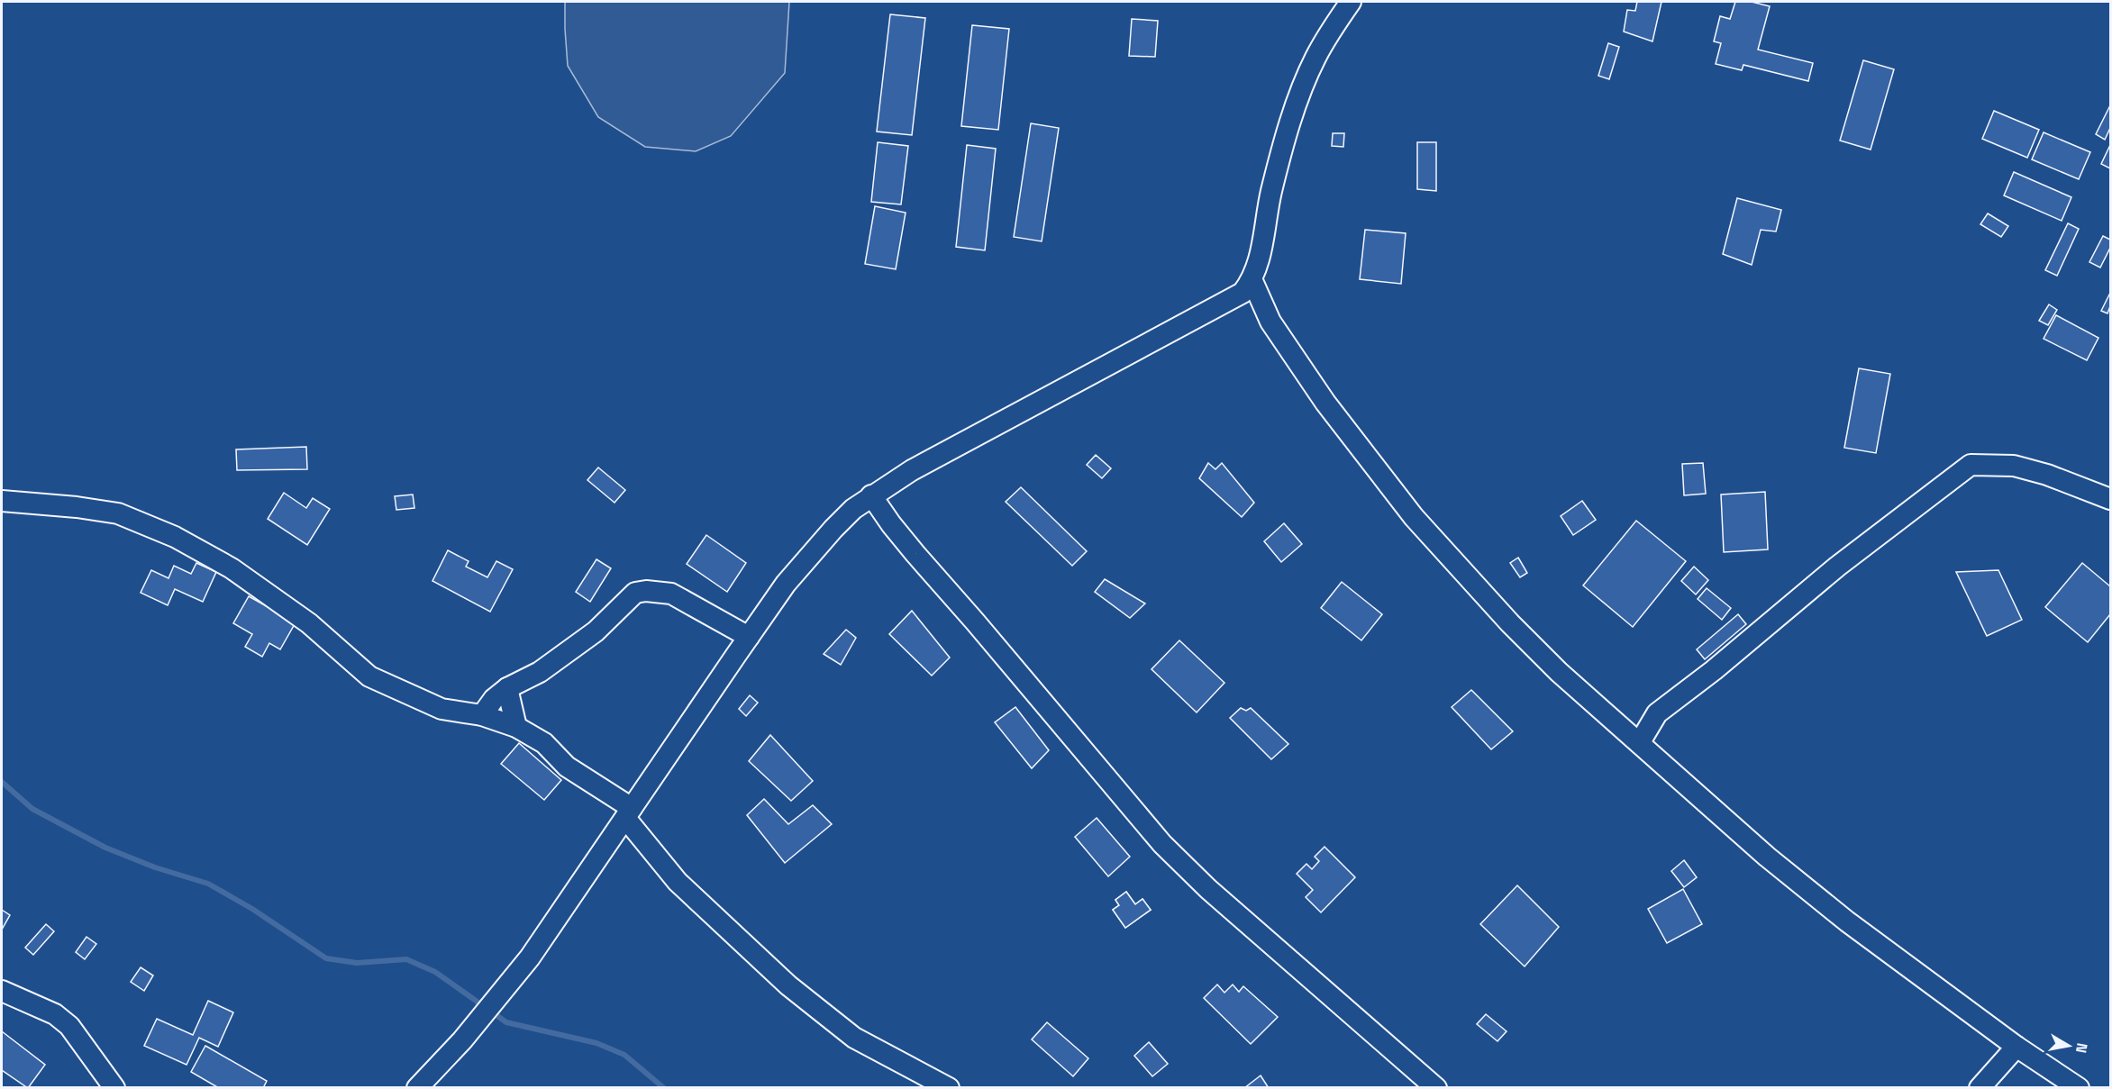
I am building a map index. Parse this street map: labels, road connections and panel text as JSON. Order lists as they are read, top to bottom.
{
  "north": "right"
}
